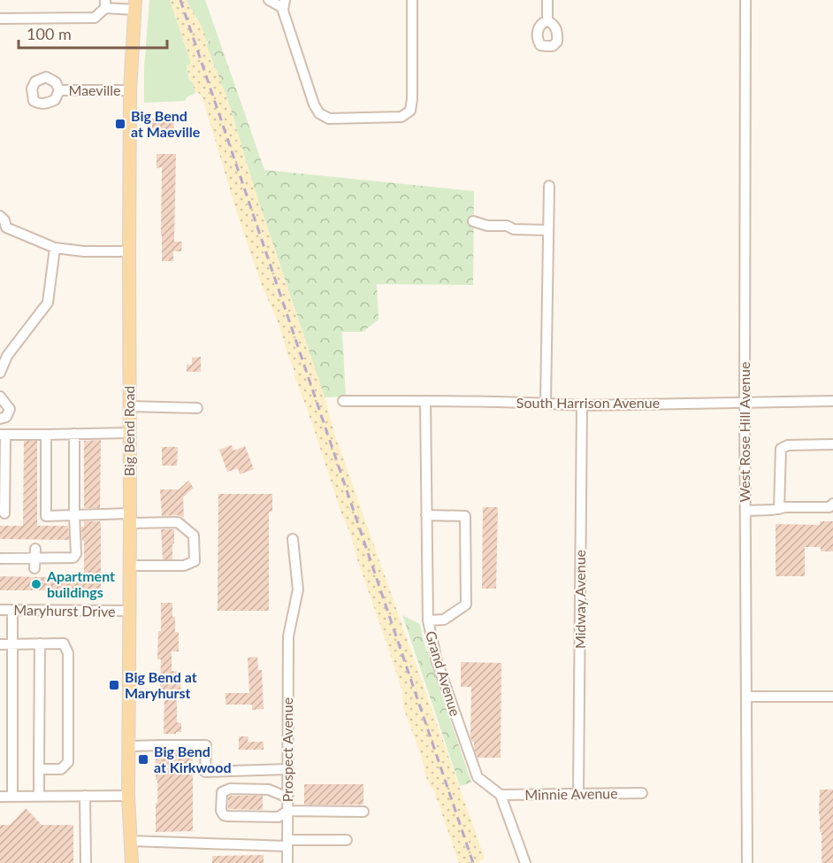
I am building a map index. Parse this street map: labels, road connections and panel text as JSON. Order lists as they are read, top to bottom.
{
  "streets": {
    "main road": ["Big Bend Road"],
    "street": [
      "Maeville",
      "South Harrison Avenue",
      "West Rose Hill Avenue",
      "Midway Avenue",
      "Maryhurst Drive",
      "Grand Avenue",
      "Prospect Avenue",
      "Minnie Avenue"
    ]
  },
  "crossings": [
    ["Maeville", "Big Bend Road"],
    ["South Harrison Avenue", "West Rose Hill Avenue"],
    ["South Harrison Avenue", "Midway Avenue"],
    ["South Harrison Avenue", "Grand Avenue"],
    ["Big Bend Road", "Maryhurst Drive"],
    ["Midway Avenue", "Minnie Avenue"],
    ["Grand Avenue", "Minnie Avenue"]
  ],
  "places": {
    "transit": ["Big Bend at Maeville", "Big Bend at Maryhurst", "Big Bend at Kirkwood"],
    "other": ["Apartment buildings"]
  },
  "scale_bar": "100 m"
}
